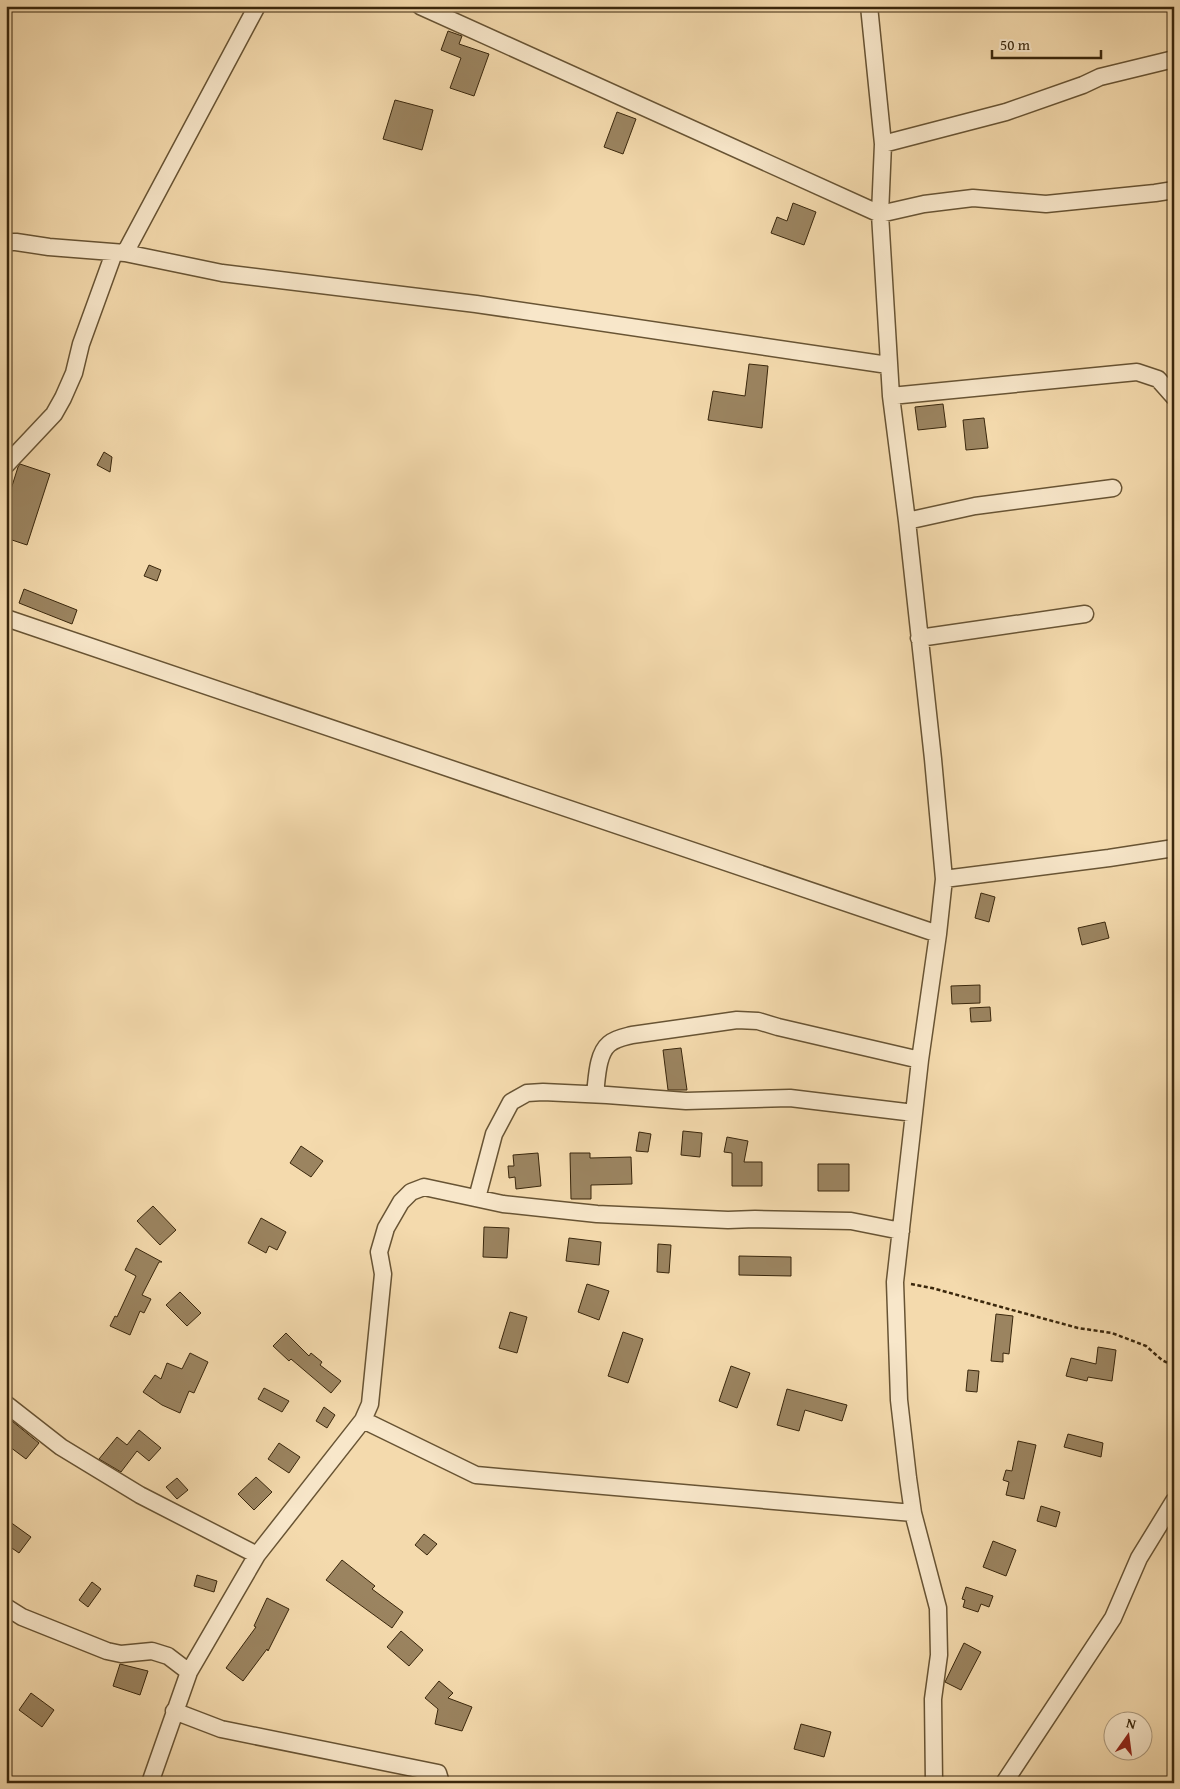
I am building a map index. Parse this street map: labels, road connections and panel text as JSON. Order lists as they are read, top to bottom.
{
  "scale_bar": "50 m",
  "north": "top"
}
